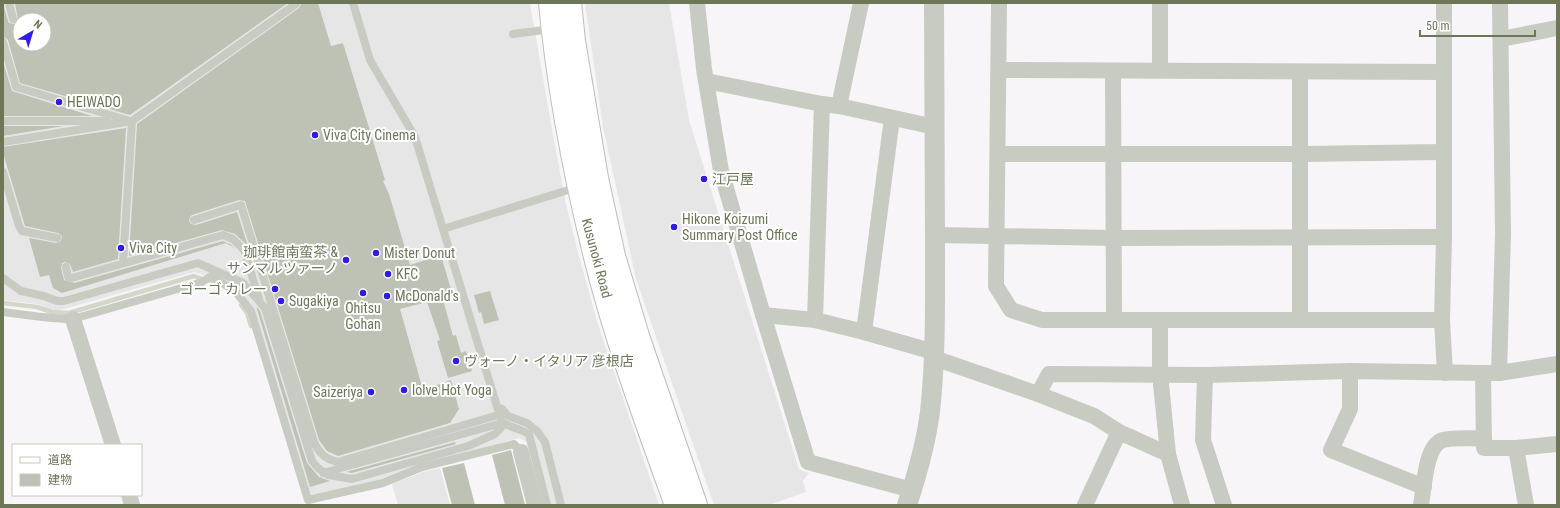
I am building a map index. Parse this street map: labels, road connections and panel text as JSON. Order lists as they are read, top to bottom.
{
  "streets": {
    "main road": ["Kusunoki Road"]
  },
  "places": [
    "HEIWADO",
    "Viva City Cinema",
    "江戸屋",
    "Hikone Koizumi Summary Post Office",
    "Viva City",
    "Mister Donut",
    "珈琲館南蛮茶 & サンマルツァーノ",
    "KFC",
    "ゴーゴ カレー",
    "Ohitsu Gohan",
    "McDonald's",
    "Sugakiya",
    "ヴォーノ・イタリア 彦根店",
    "lolve Hot Yoga",
    "Saizeriya"
  ],
  "legend": ["道路", "建物"],
  "scale_bar": "50 m",
  "north": "top right"
}
